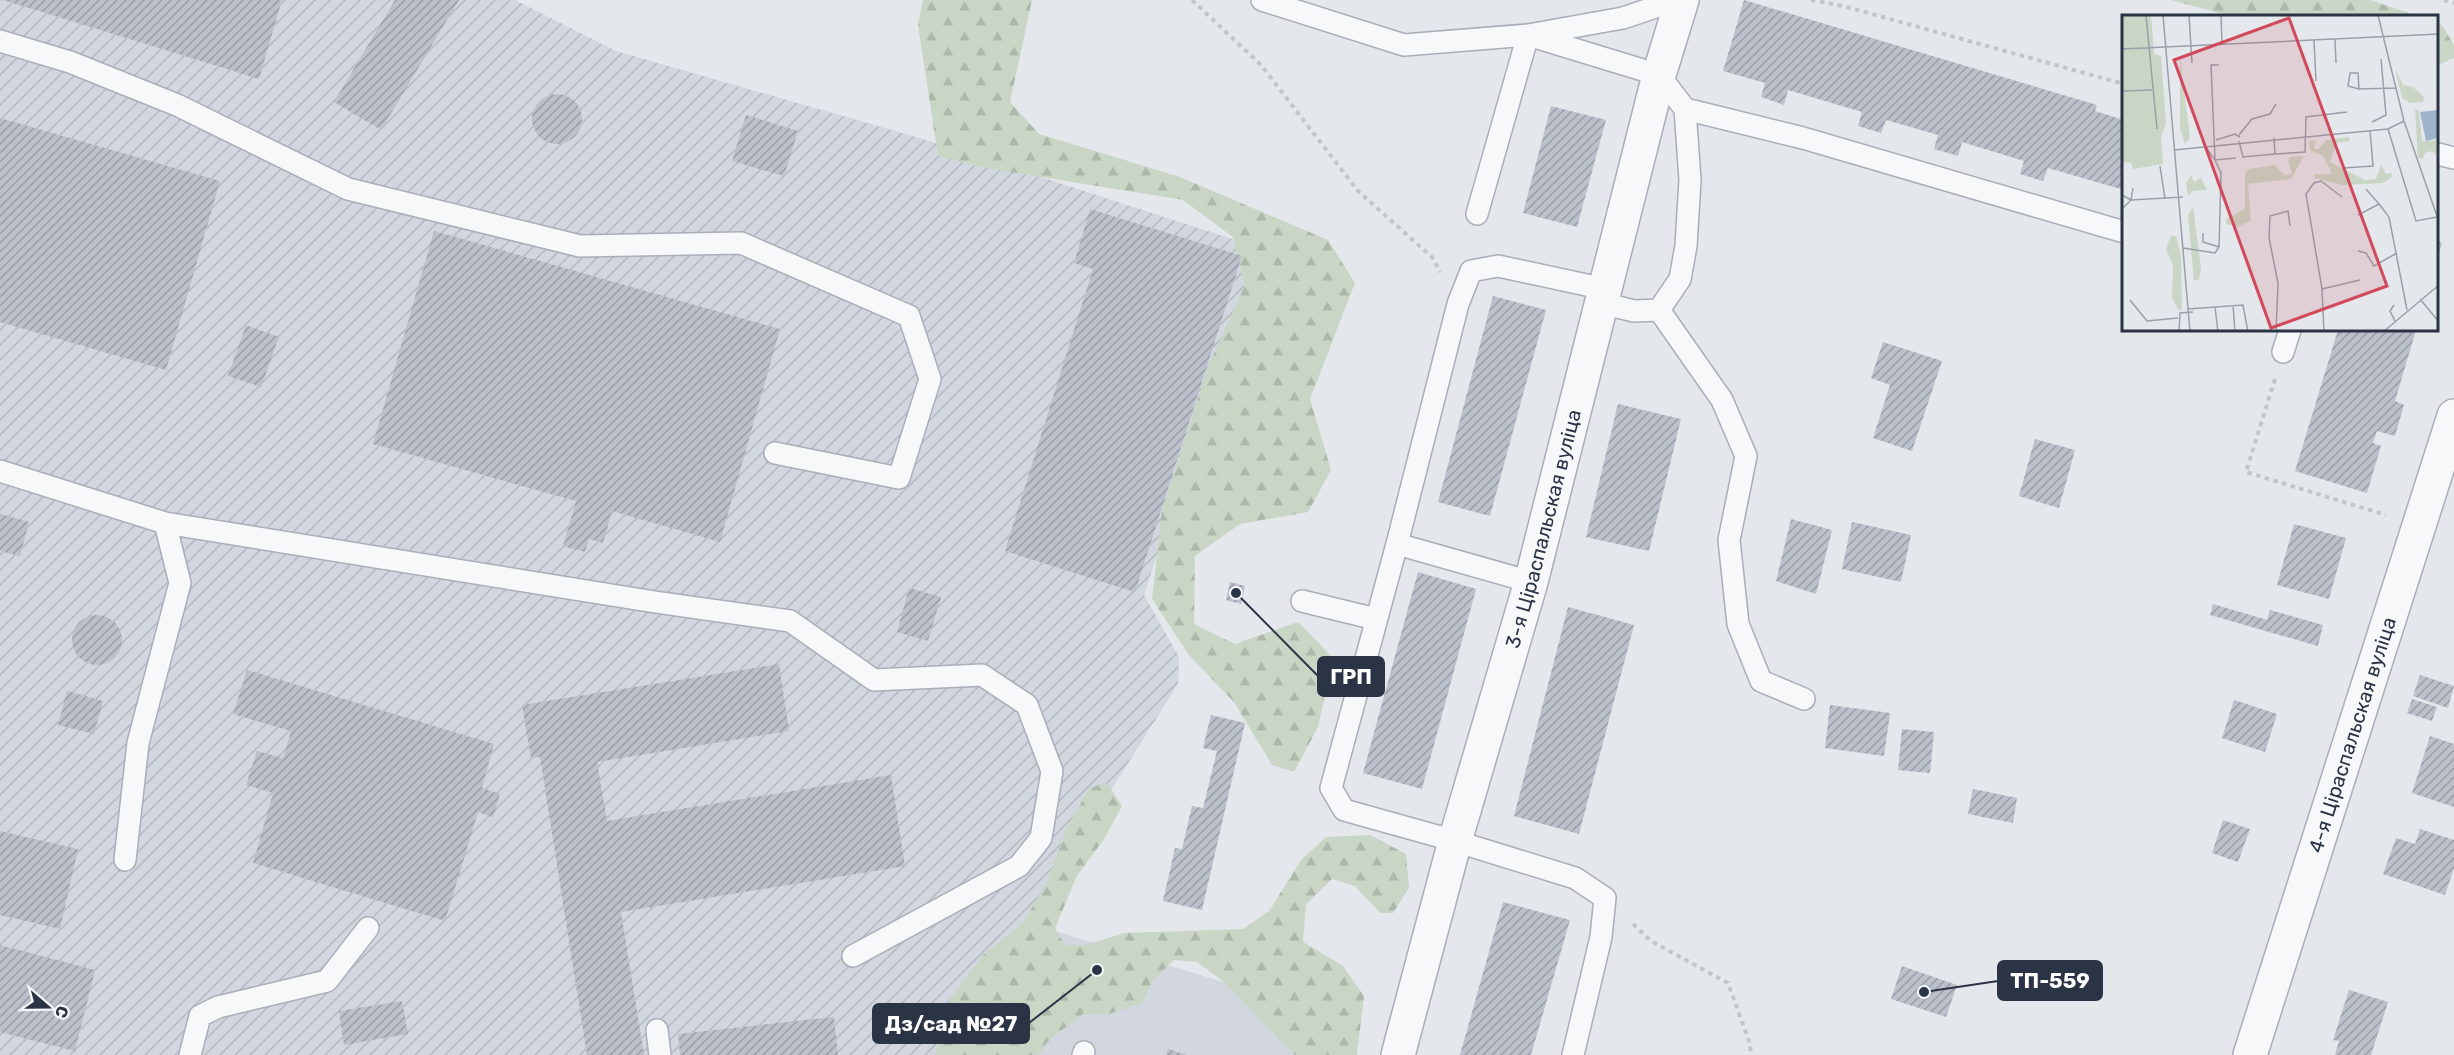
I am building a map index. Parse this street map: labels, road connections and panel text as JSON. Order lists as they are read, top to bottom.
{
  "streets": {
    "street": ["3-я Ціраспальская вуліца", "4-я Ціраспальская вуліца"]
  },
  "places": ["ГРП", "Дз/сад №27", "ТП-559"],
  "north": "right"
}
